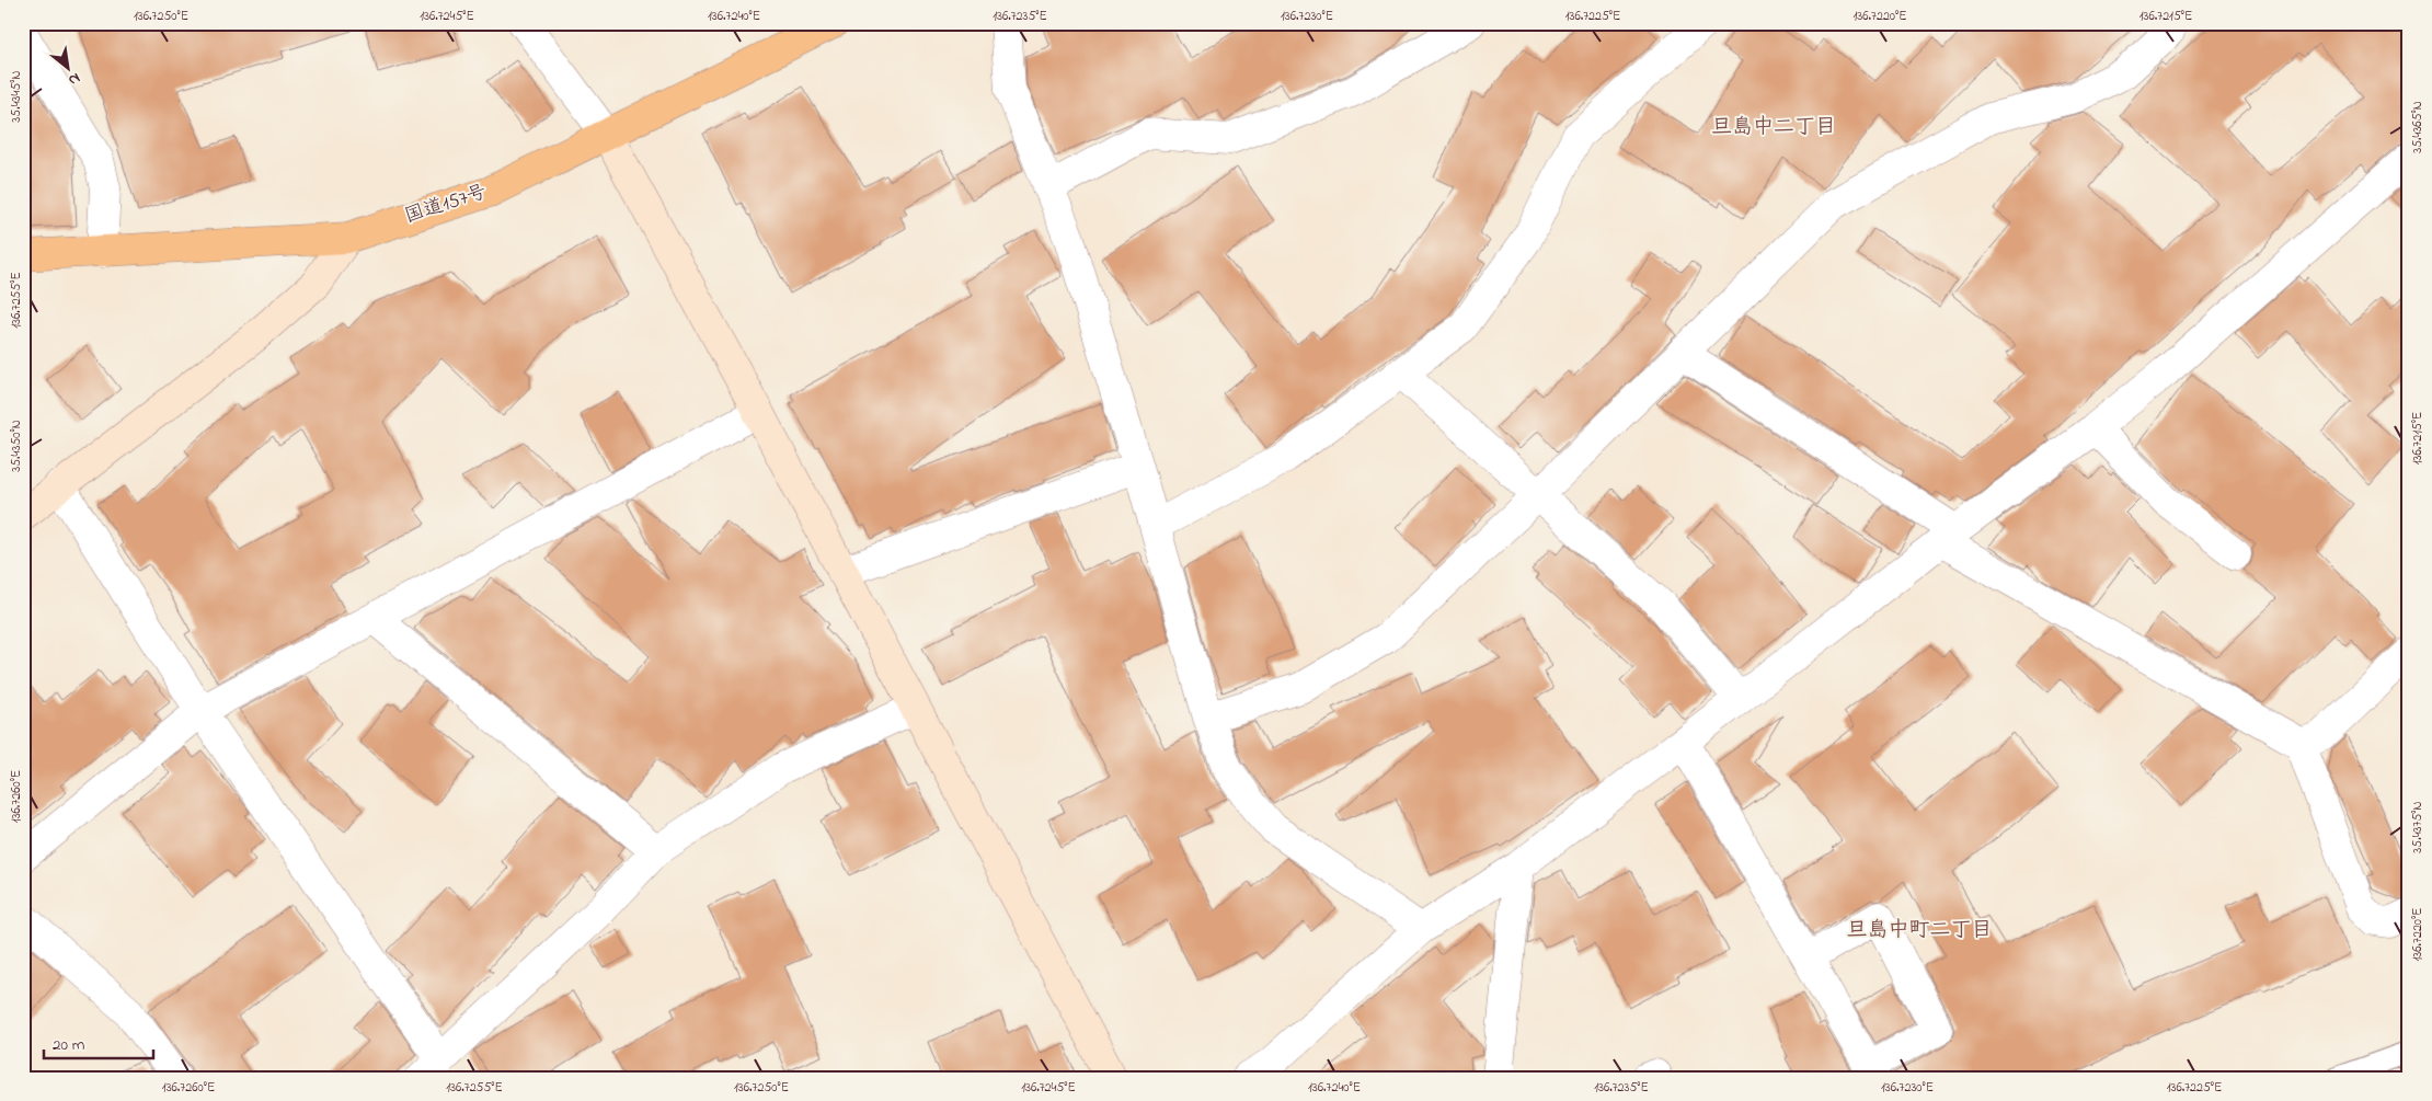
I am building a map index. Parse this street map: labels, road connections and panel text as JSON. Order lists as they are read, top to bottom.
{
  "streets": {
    "highway": ["国道157号"]
  },
  "districts": ["旦島中二丁目", "旦島中町二丁目"],
  "scale_bar": "20 m",
  "north": "bottom right",
  "coordinates": [
    "136.7250°E",
    "136.7245°E",
    "136.7240°E",
    "136.7235°E",
    "136.7230°E",
    "136.7225°E",
    "136.7220°E",
    "136.7215°E",
    "35.4345°N",
    "35.4365°N",
    "136.7255°E",
    "35.4350°N",
    "136.7260°E",
    "35.4375°N"
  ]
}
